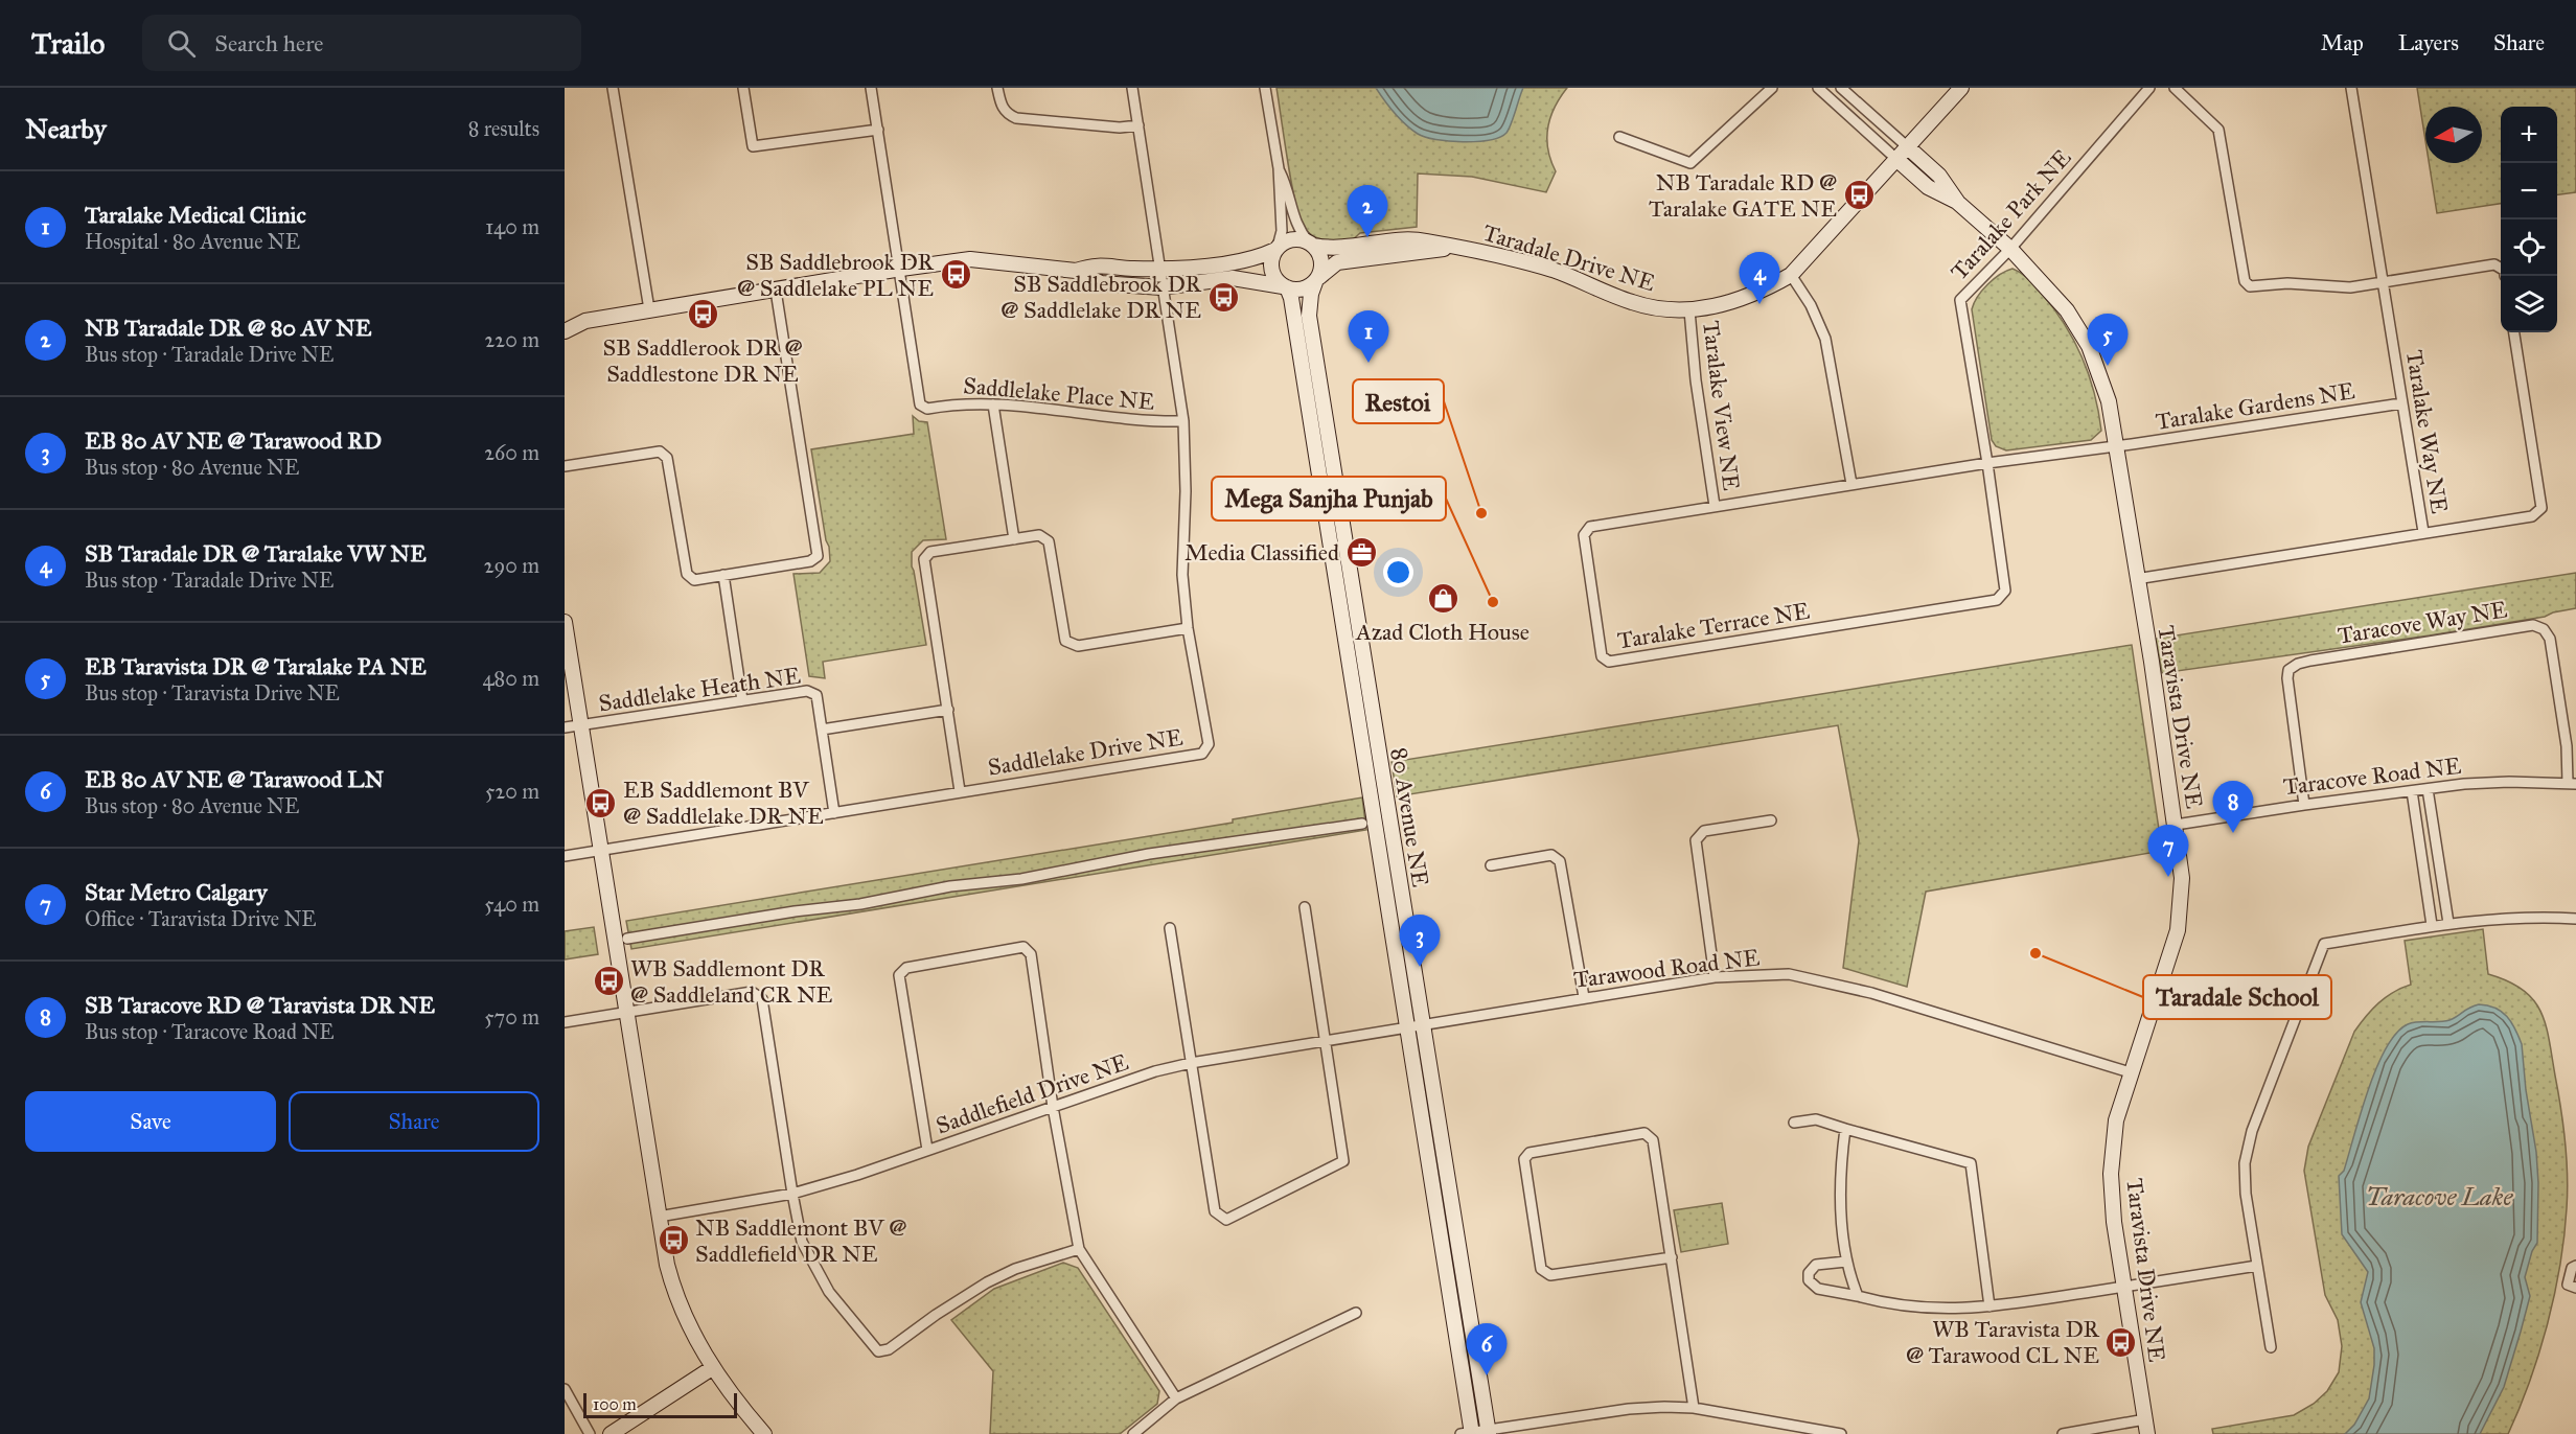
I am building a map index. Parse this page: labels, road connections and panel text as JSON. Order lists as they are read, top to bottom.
{
  "streets": {
    "street": [
      "Taralake Park NE",
      "Taradale Drive NE",
      "Saddlelake Place NE",
      "Taralake View NE",
      "Taralake Gardens NE",
      "Taralake Way NE",
      "Taracove Way NE",
      "Taralake Terrace NE",
      "Saddlelake Heath NE",
      "Taravista Drive NE",
      "Saddlelake Drive NE",
      "Taracove Road NE",
      "80 Avenue NE",
      "Tarawood Road NE",
      "Saddlefield Drive NE"
    ]
  },
  "crossings": [
    ["Taralake Park NE", "Taralake Terrace NE"],
    ["Taralake Park NE", "Taravista Drive NE"],
    ["Taradale Drive NE", "Taralake View NE"],
    ["Taradale Drive NE", "Taravista Drive NE"],
    ["Taradale Drive NE", "80 Avenue NE"],
    ["Saddlelake Place NE", "Saddlelake Drive NE"],
    ["Taralake View NE", "Taralake Terrace NE"],
    ["Taralake Gardens NE", "Taralake Way NE"],
    ["Taralake Gardens NE", "Taralake Terrace NE"],
    ["Taralake Gardens NE", "Taravista Drive NE"],
    ["Taralake Way NE", "Taravista Drive NE"],
    ["Taracove Way NE", "Taracove Road NE"],
    ["Taralake Terrace NE", "Taravista Drive NE"],
    ["Saddlelake Heath NE", "Saddlelake Drive NE"],
    ["Taravista Drive NE", "Taracove Road NE"],
    ["Taravista Drive NE", "Tarawood Road NE"],
    ["80 Avenue NE", "Tarawood Road NE"],
    ["80 Avenue NE", "Saddlefield Drive NE"],
    ["Tarawood Road NE", "Saddlefield Drive NE"]
  ],
  "water": ["Taracove Lake"],
  "places": {
    "bus stop": [
      "NB Taradale RD @ Taralake GATE NE",
      "SB Saddlebrook DR @ Saddlelake PL NE",
      "SB Saddlebrook DR @ Saddlelake DR NE",
      "SB Saddlerook DR @ Saddlestone DR NE",
      "EB Saddlemont BV @ Saddlelake DR NE",
      "WB Saddlemont DR @ Saddleland CR NE",
      "NB Saddlemont BV @ Saddlefield DR NE",
      "WB Taravista DR @ Tarawood CL NE"
    ],
    "other": ["Restoi", "Mega Sanjha Punjab", "Taradale School"],
    "office": ["Media Classified"],
    "shop": ["Azad Cloth House"]
  },
  "scale_bar": "100 m",
  "north": "left",
  "page": {
    "header": "Trailo",
    "search": "Search here",
    "nav": ["Map", "Layers", "Share"],
    "heading": ["Nearby", "8 results"],
    "map_buttons": ["+", "−"],
    "list": [
      {
        "mark": "1",
        "name": "Taralake Medical Clinic",
        "note": "Hospital · 80 Avenue NE",
        "value": "140 m"
      },
      {
        "mark": "2",
        "name": "NB Taradale DR @ 80 AV NE",
        "note": "Bus stop · Taradale Drive NE",
        "value": "220 m"
      },
      {
        "mark": "3",
        "name": "EB 80 AV NE @ Tarawood RD",
        "note": "Bus stop · 80 Avenue NE",
        "value": "260 m"
      },
      {
        "mark": "4",
        "name": "SB Taradale DR @ Taralake VW NE",
        "note": "Bus stop · Taradale Drive NE",
        "value": "290 m"
      },
      {
        "mark": "5",
        "name": "EB Taravista DR @ Taralake PA NE",
        "note": "Bus stop · Taravista Drive NE",
        "value": "480 m"
      },
      {
        "mark": "6",
        "name": "EB 80 AV NE @ Tarawood LN",
        "note": "Bus stop · 80 Avenue NE",
        "value": "520 m"
      },
      {
        "mark": "7",
        "name": "Star Metro Calgary",
        "note": "Office · Taravista Drive NE",
        "value": "540 m"
      },
      {
        "mark": "8",
        "name": "SB Taracove RD @ Taravista DR NE",
        "note": "Bus stop · Taracove Road NE",
        "value": "570 m"
      }
    ],
    "pins": [
      "2",
      "4",
      "1",
      "5",
      "8",
      "7",
      "3",
      "6"
    ],
    "buttons": ["Save", "Share"],
    "scale": "100 m"
  }
}
